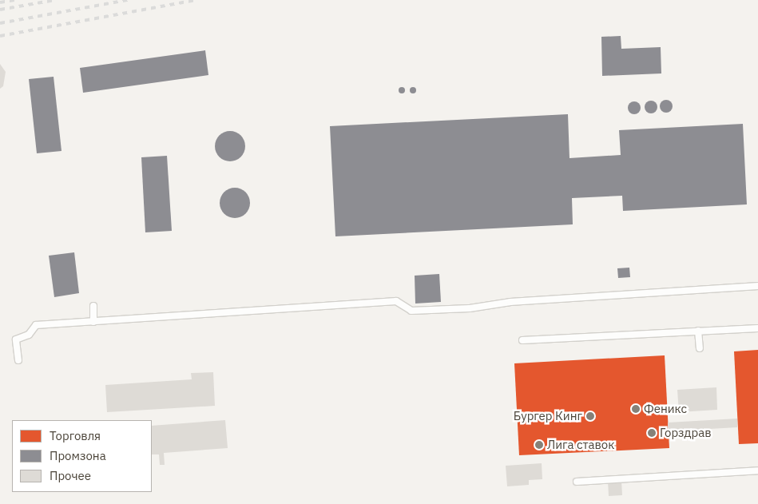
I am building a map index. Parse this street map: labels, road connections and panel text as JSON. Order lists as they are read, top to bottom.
{
  "places": [
    "Феникс",
    "Бургер Кинг",
    "Горздрав",
    "Лига ставок"
  ],
  "legend": ["Торговля", "Промзона", "Прочее"]
}
